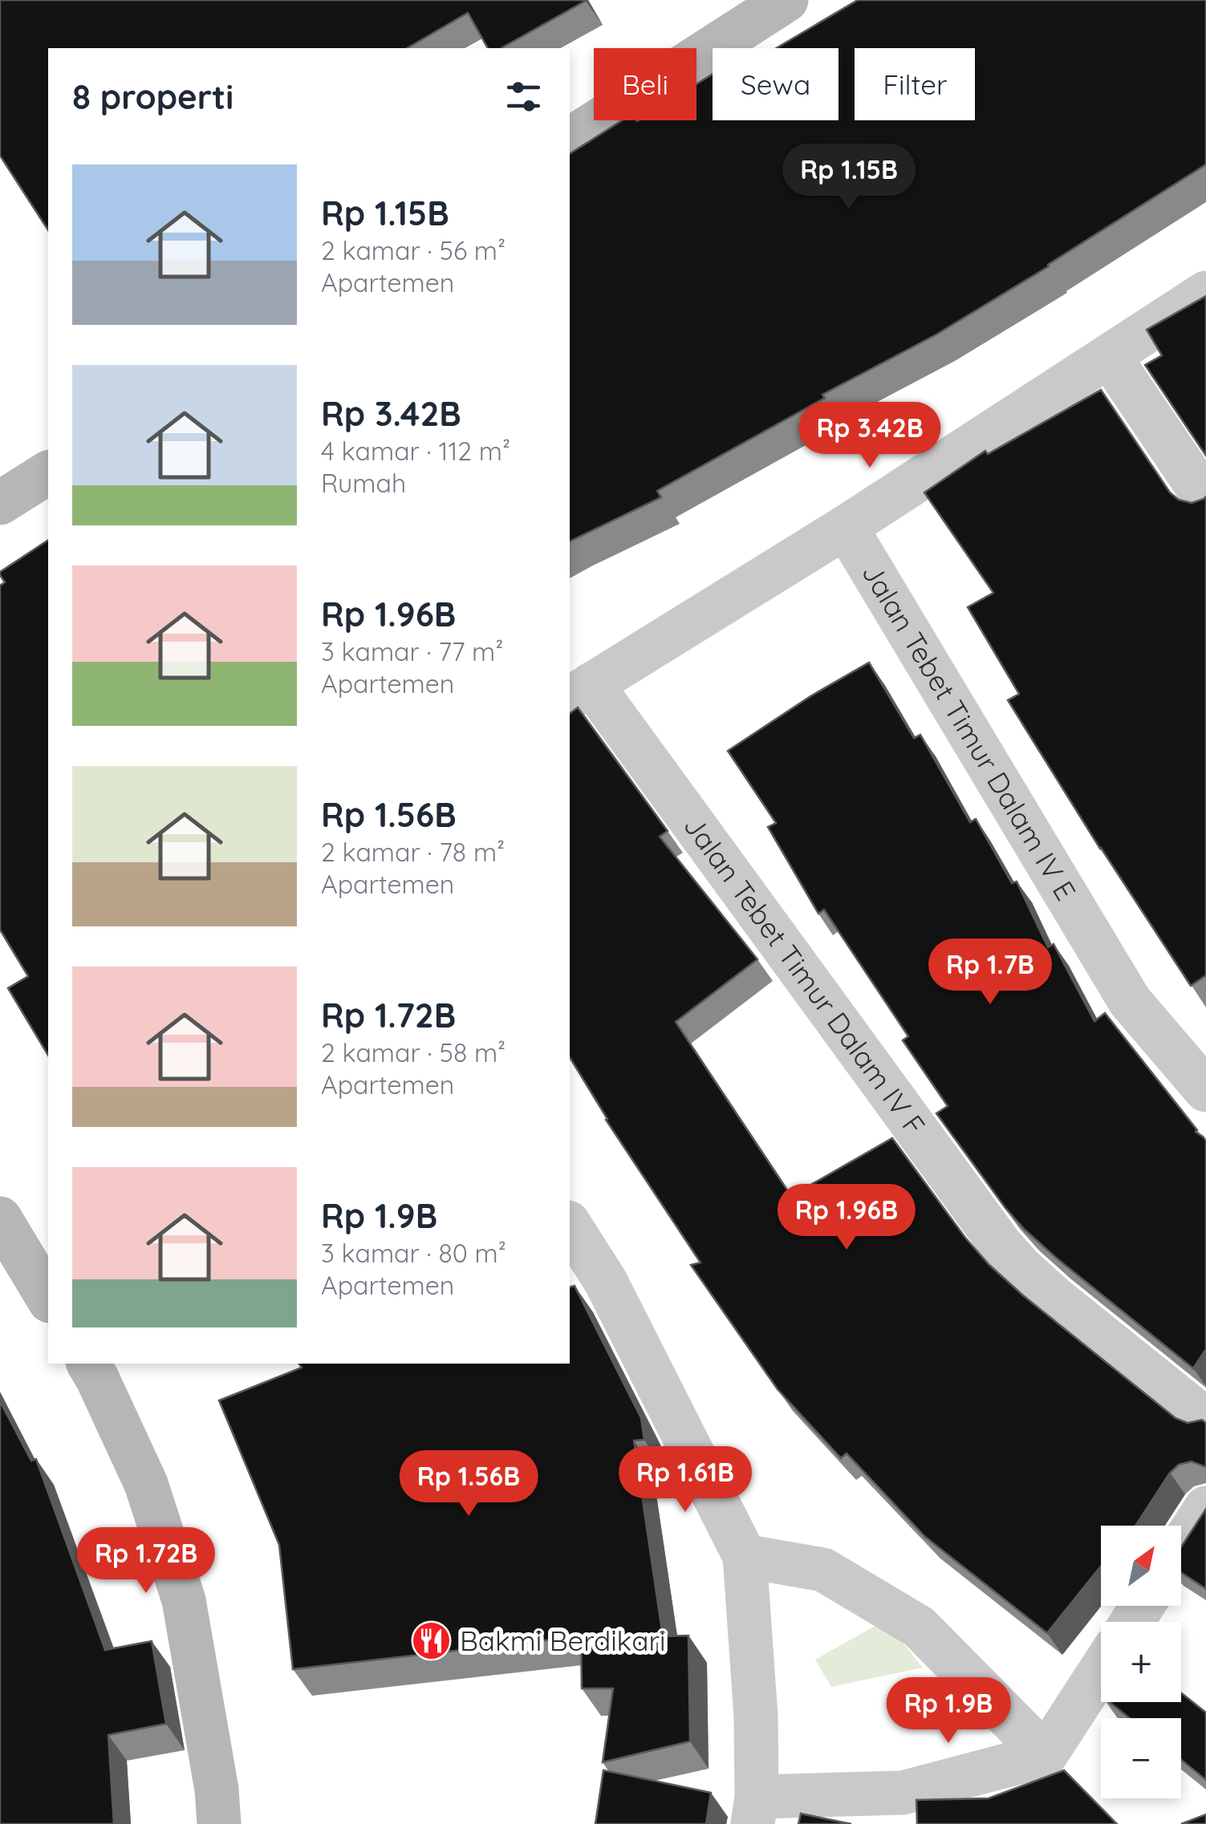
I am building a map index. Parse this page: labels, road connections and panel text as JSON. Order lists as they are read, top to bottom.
{
  "streets": {
    "street": ["Jalan Tebet Timur Dalam IV E", "Jalan Tebet Timur Dalam IV F"]
  },
  "places": {
    "restaurant": ["Bakmi Berdikari"]
  },
  "north": "top right",
  "page": {
    "chip": ["Beli", "Sewa", "Filter"],
    "heading": "8 properti",
    "price": [
      "Rp 1.15B",
      "Rp 3.42B",
      "Rp 1.7B",
      "Rp 1.96B",
      "Rp 1.61B",
      "Rp 1.56B",
      "Rp 1.72B",
      "Rp 1.9B"
    ],
    "list": [
      {
        "name": "Rp 1.15B",
        "note": "2 kamar · 56 m² · Apartemen"
      },
      {
        "name": "Rp 3.42B",
        "note": "4 kamar · 112 m² · Rumah"
      },
      {
        "name": "Rp 1.96B",
        "note": "3 kamar · 77 m² · Apartemen"
      },
      {
        "name": "Rp 1.56B",
        "note": "2 kamar · 78 m² · Apartemen"
      },
      {
        "name": "Rp 1.72B",
        "note": "2 kamar · 58 m² · Apartemen"
      },
      {
        "name": "Rp 1.9B",
        "note": "3 kamar · 80 m² · Apartemen"
      }
    ],
    "map_buttons": ["+", "−"]
  }
}
